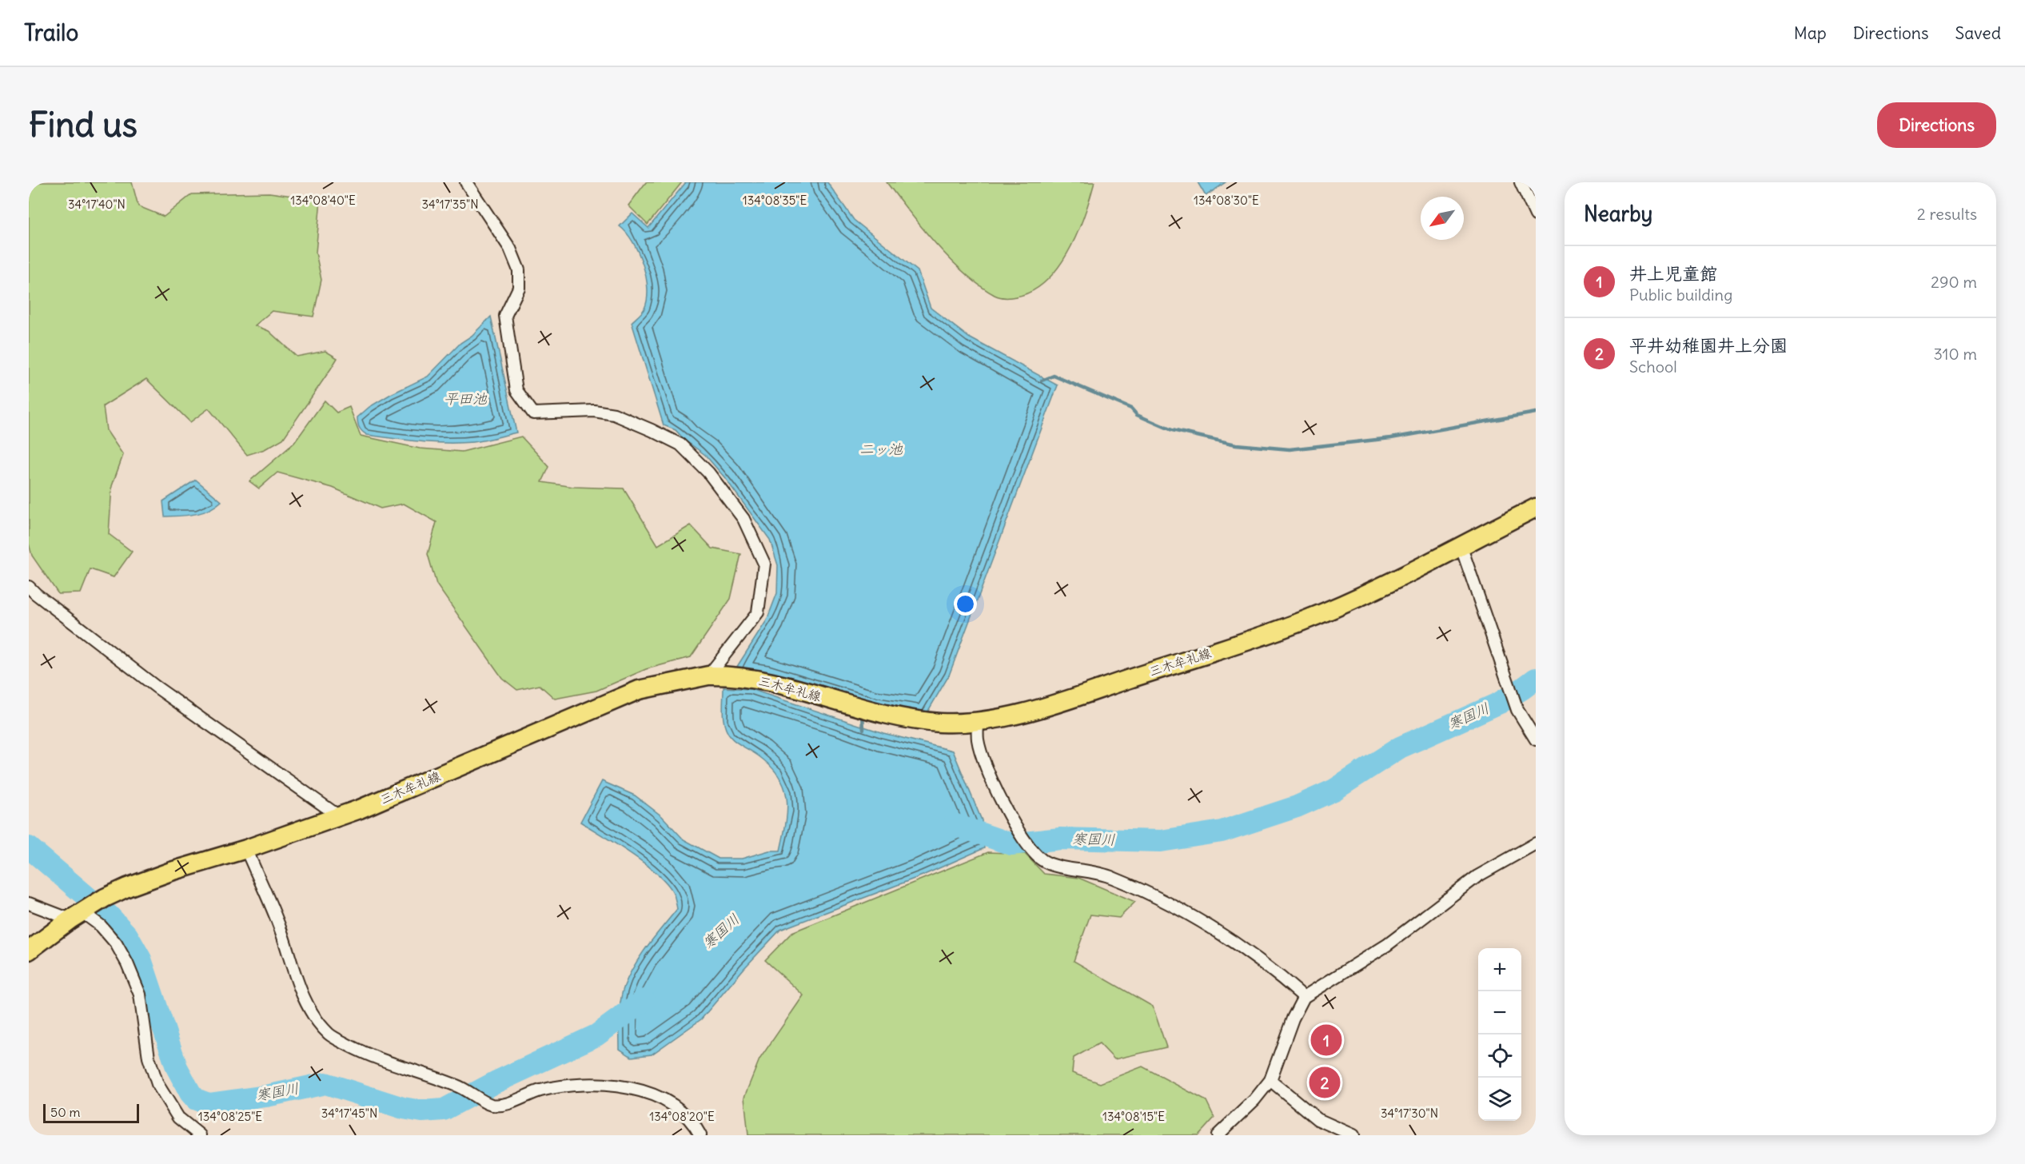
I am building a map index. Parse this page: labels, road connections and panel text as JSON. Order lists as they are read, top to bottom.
{
  "streets": {
    "main road": ["三木牟礼線"]
  },
  "water": ["平田池", "二ッ池", "寒国川"],
  "scale_bar": "50 m",
  "north": "bottom left",
  "page": {
    "header": "Trailo",
    "nav": ["Map", "Directions", "Saved"],
    "buttons": "Directions",
    "title": "Find us",
    "heading": ["Nearby", "2 results"],
    "list": [
      {
        "mark": "1",
        "name": "井上児童館",
        "note": "Public building",
        "value": "290 m"
      },
      {
        "mark": "2",
        "name": "平井幼稚園井上分園",
        "note": "School",
        "value": "310 m"
      }
    ],
    "map_buttons": ["+", "−"],
    "pins": ["1", "2"],
    "scale": "50 m"
  },
  "coordinates": [
    "134°08'40\"E",
    "134°08'35\"E",
    "134°08'30\"E",
    "34°17'40\"N",
    "34°17'35\"N",
    "34°17'45\"N",
    "34°17'30\"N",
    "134°08'25\"E",
    "134°08'20\"E",
    "134°08'15\"E"
  ]
}
